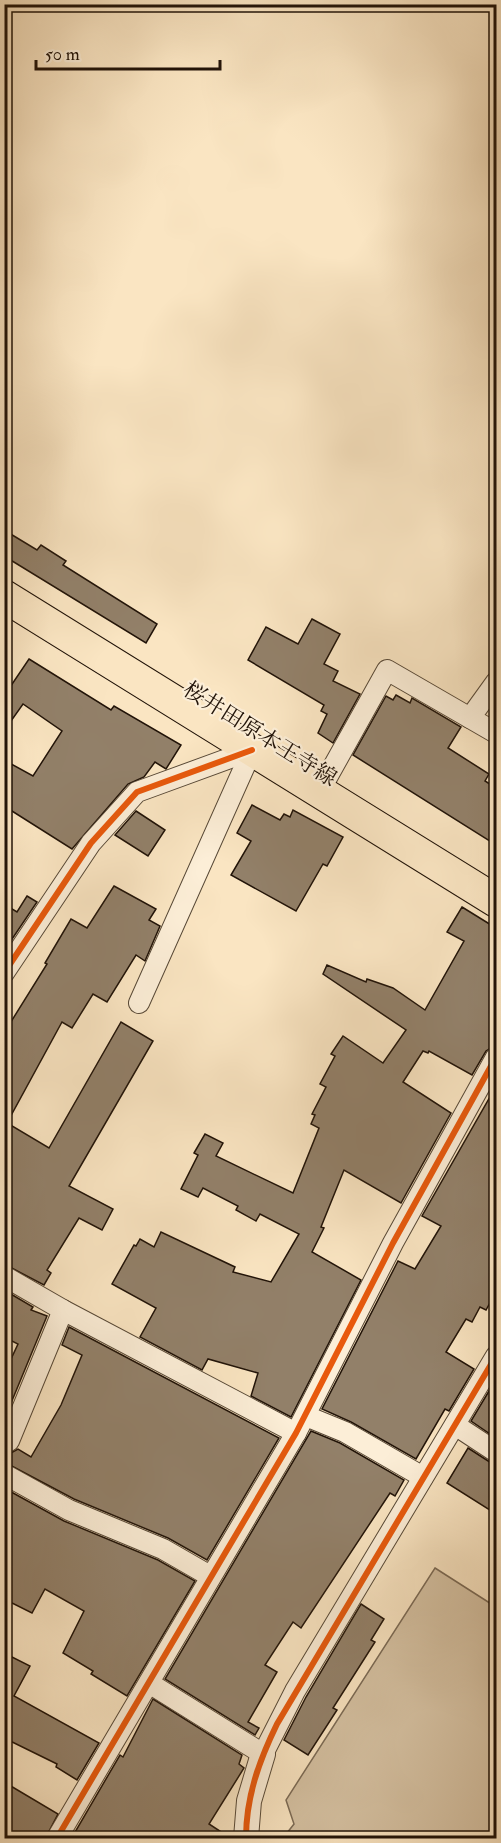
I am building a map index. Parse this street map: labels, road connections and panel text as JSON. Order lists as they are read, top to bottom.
{
  "streets": {
    "main road": ["桜井田原本王寺線"]
  },
  "scale_bar": "50 m"
}
